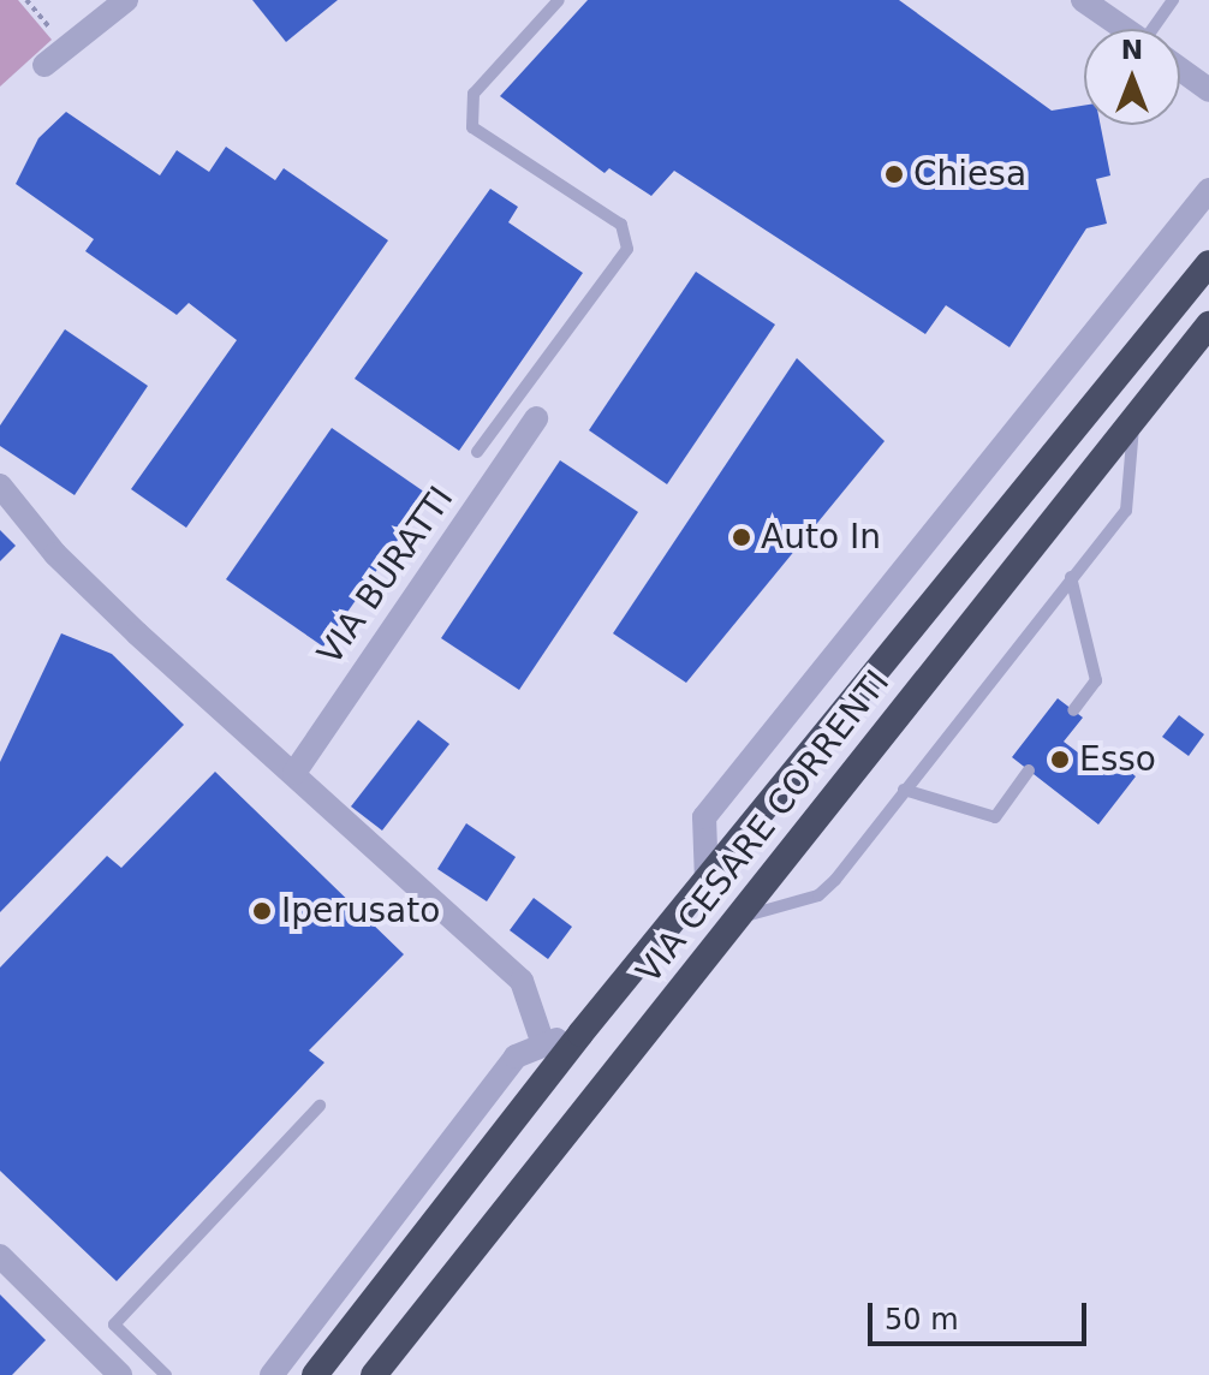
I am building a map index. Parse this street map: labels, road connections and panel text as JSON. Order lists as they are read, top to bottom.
{
  "streets": {
    "highway": ["VIA CESARE CORRENTI"],
    "street": ["VIA BURATTI"]
  },
  "places": [
    "Chiesa",
    "Auto In",
    "Esso",
    "Iperusato"
  ],
  "scale_bar": "50 m",
  "north": "top"
}
